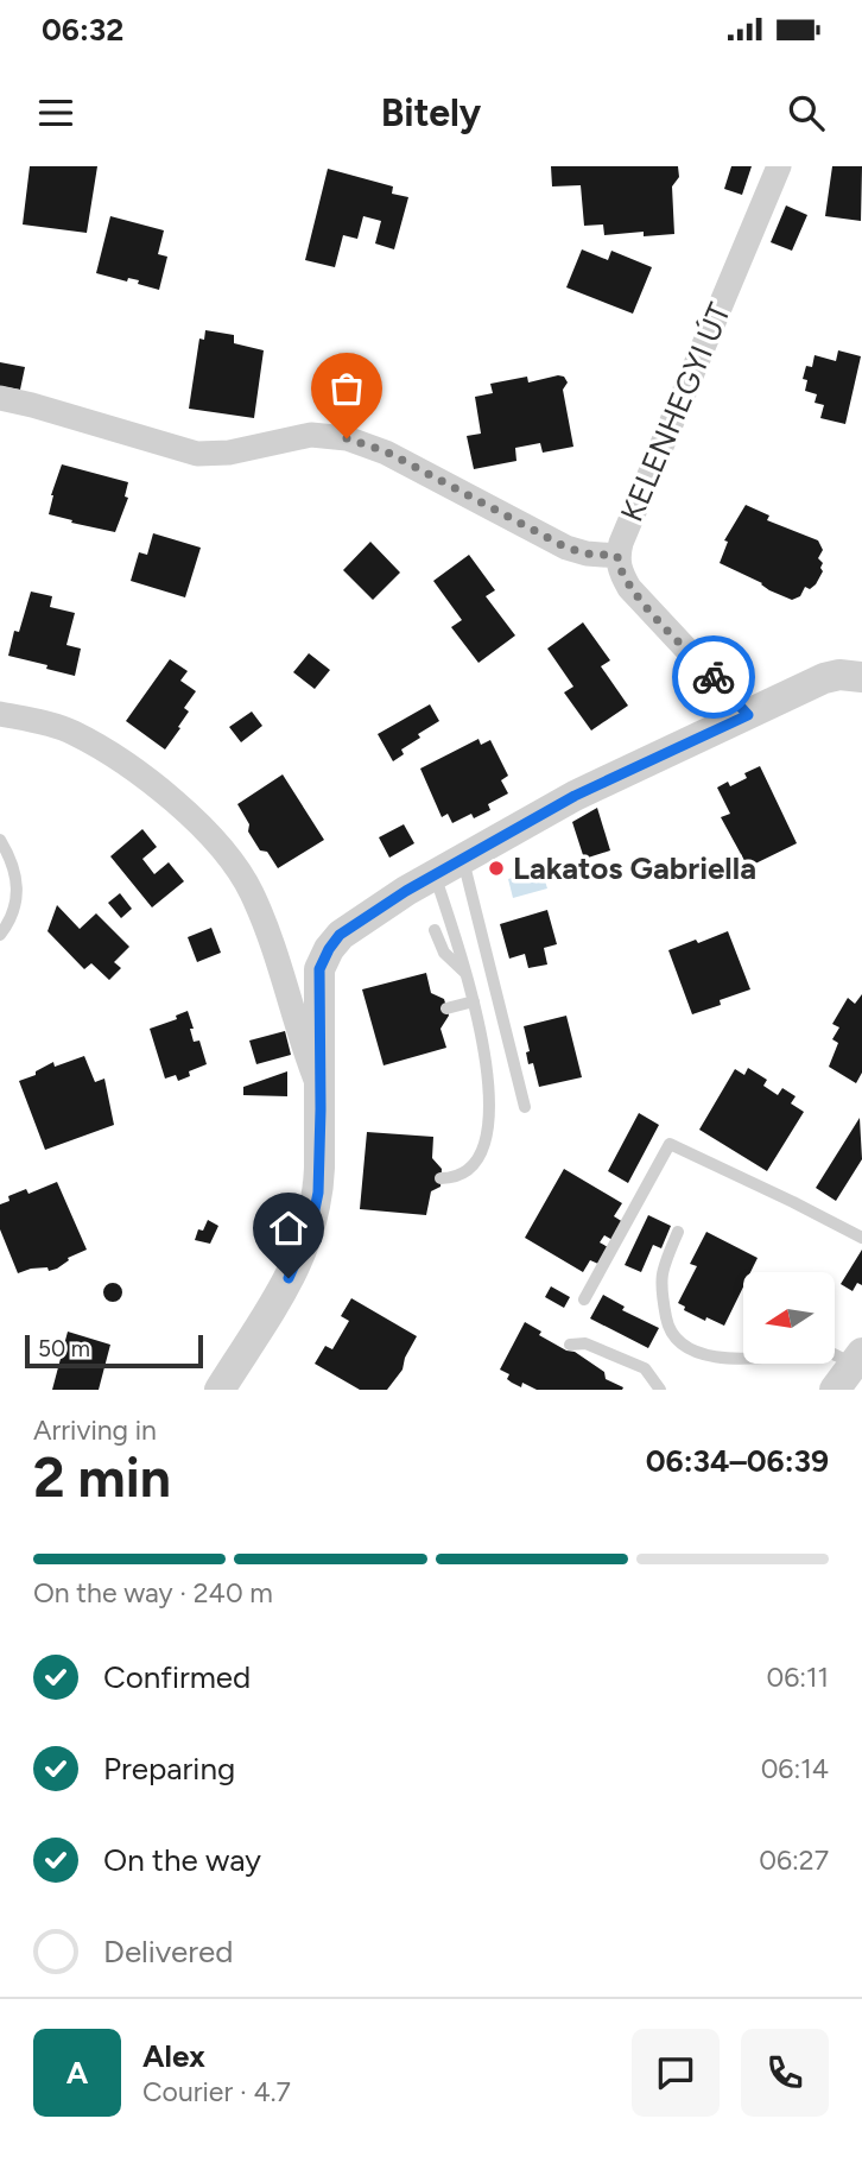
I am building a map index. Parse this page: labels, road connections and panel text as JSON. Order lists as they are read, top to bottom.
{
  "streets": {
    "street": ["KELENHEGYI ÚT"]
  },
  "places": ["Lakatos Gabriella"],
  "scale_bar": "50 m",
  "north": "left",
  "page": {
    "status": "06:32",
    "header": "Bitely",
    "scale": "50 m",
    "heading": ["2 min", "Arriving in", "06:34–06:39"],
    "panel": ["Alex", "Courier · 4.7"],
    "bar": "On the way · 240 m",
    "list": [
      ["Confirmed", "06:11"],
      ["Preparing", "06:14"],
      ["On the way", "06:27"],
      "Delivered"
    ],
    "round": "A"
  }
}
